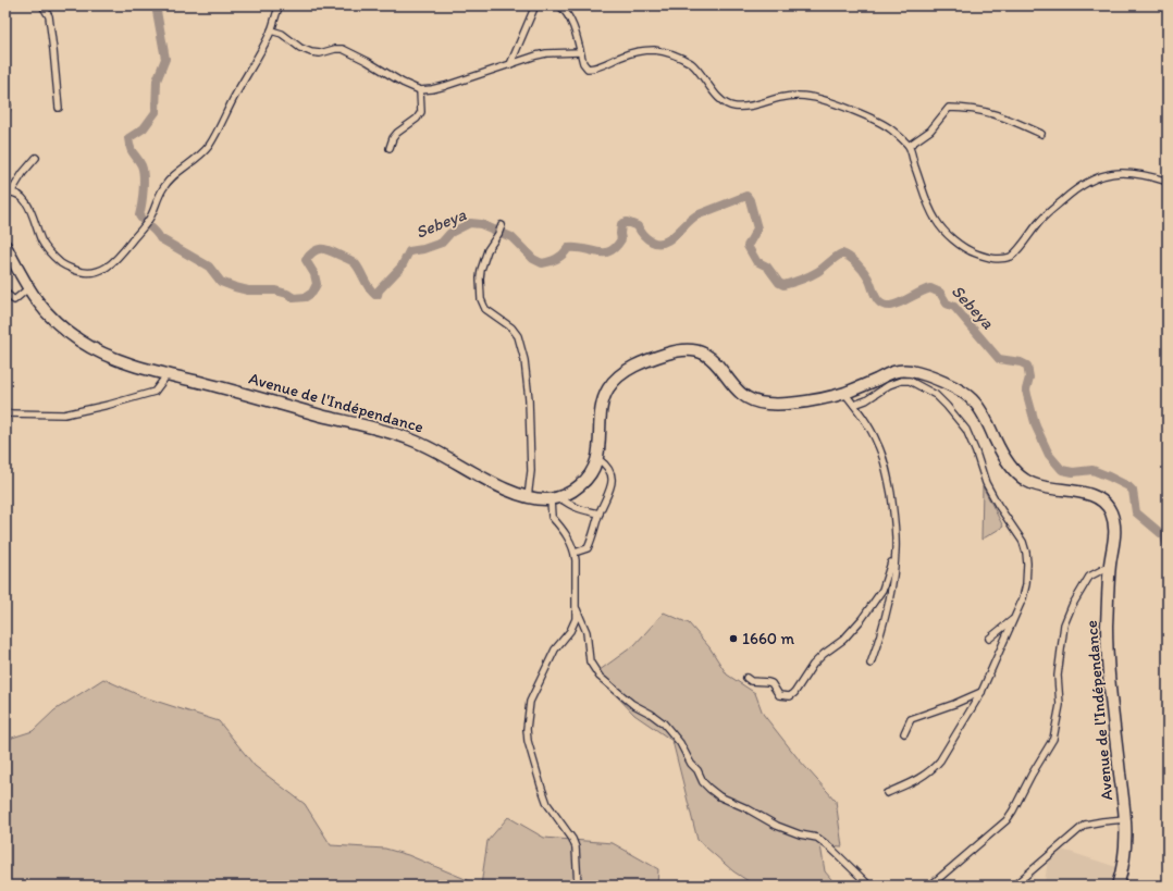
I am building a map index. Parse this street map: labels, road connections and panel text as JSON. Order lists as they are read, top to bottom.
{
  "streets": {
    "highway": ["Avenue de l'Indépendance"]
  },
  "water": ["Sebeya"],
  "places": ["1660 m"]
}
